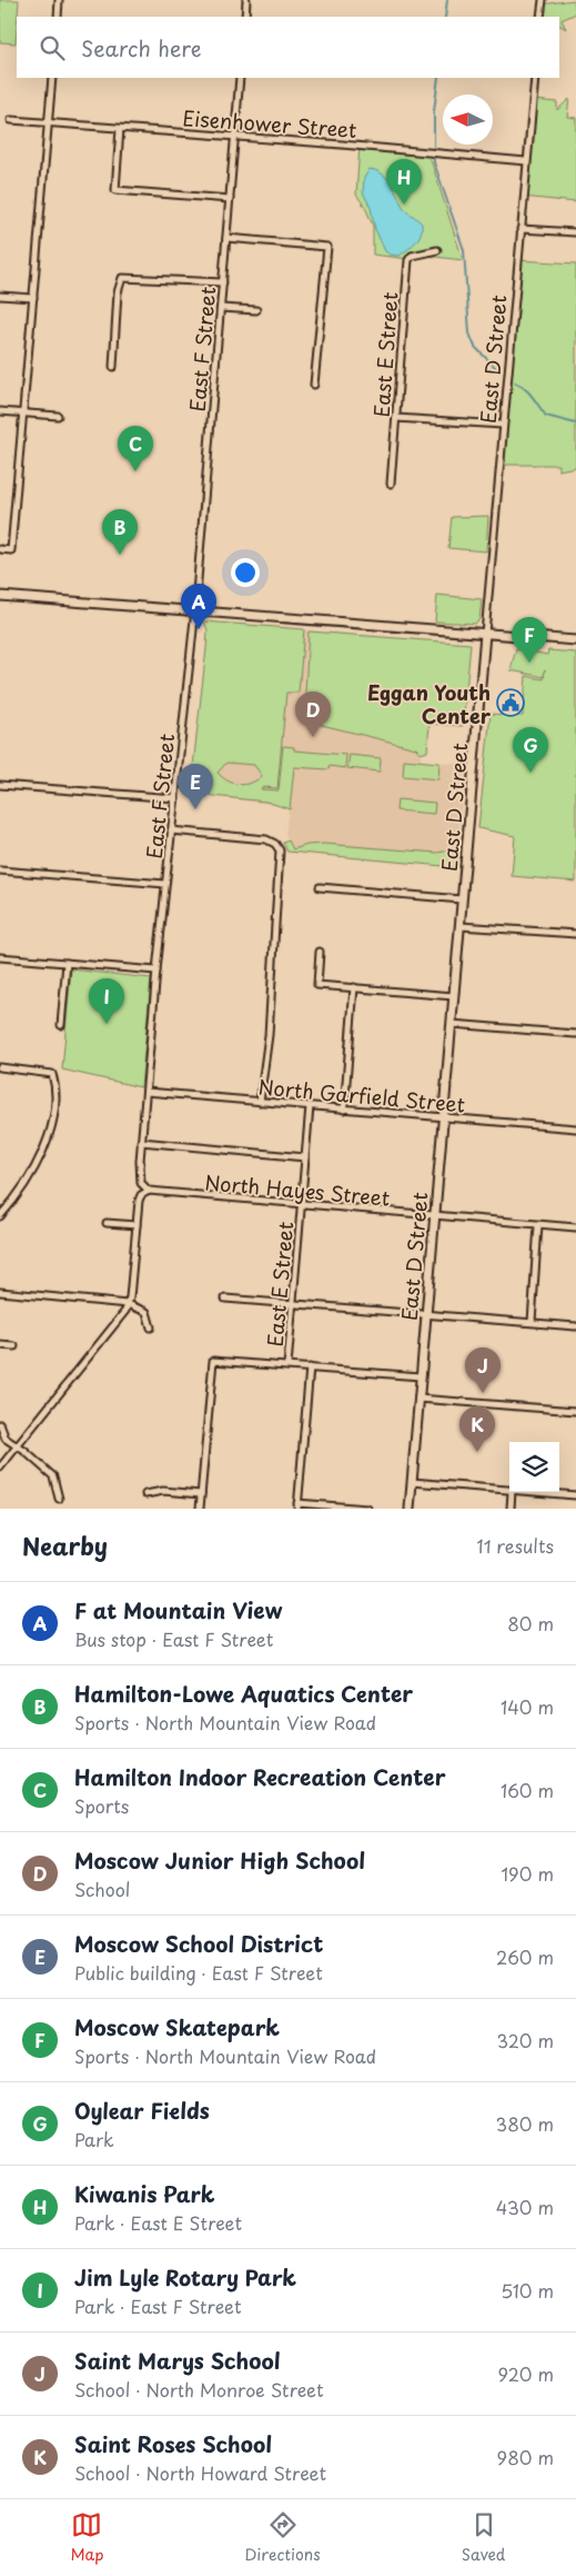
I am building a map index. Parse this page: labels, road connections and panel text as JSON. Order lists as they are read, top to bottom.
{
  "streets": {
    "street": [
      "Eisenhower Street",
      "East F Street",
      "East E Street",
      "East D Street",
      "North Garfield Street",
      "North Hayes Street"
    ]
  },
  "crossings": [
    ["Eisenhower Street", "East F Street"],
    ["Eisenhower Street", "East D Street"],
    ["East F Street", "North Garfield Street"],
    ["East F Street", "North Hayes Street"],
    ["East E Street", "North Garfield Street"],
    ["East E Street", "North Hayes Street"],
    ["East D Street", "North Garfield Street"],
    ["East D Street", "North Hayes Street"]
  ],
  "places": {
    "public building": ["Eggan Youth Center"]
  },
  "north": "left",
  "page": {
    "search": "Search here",
    "pins": [
      "H",
      "C",
      "B",
      "A",
      "F",
      "D",
      "G",
      "E",
      "I",
      "J",
      "K"
    ],
    "heading": ["Nearby", "11 results"],
    "list": [
      {
        "mark": "A",
        "name": "F at Mountain View",
        "note": "Bus stop · East F Street",
        "value": "80 m"
      },
      {
        "mark": "B",
        "name": "Hamilton-Lowe Aquatics Center",
        "note": "Sports · North Mountain View Road",
        "value": "140 m"
      },
      {
        "mark": "C",
        "name": "Hamilton Indoor Recreation Center",
        "note": "Sports",
        "value": "160 m"
      },
      {
        "mark": "D",
        "name": "Moscow Junior High School",
        "note": "School",
        "value": "190 m"
      },
      {
        "mark": "E",
        "name": "Moscow School District",
        "note": "Public building · East F Street",
        "value": "260 m"
      },
      {
        "mark": "F",
        "name": "Moscow Skatepark",
        "note": "Sports · North Mountain View Road",
        "value": "320 m"
      },
      {
        "mark": "G",
        "name": "Oylear Fields",
        "note": "Park",
        "value": "380 m"
      },
      {
        "mark": "H",
        "name": "Kiwanis Park",
        "note": "Park · East E Street",
        "value": "430 m"
      },
      {
        "mark": "I",
        "name": "Jim Lyle Rotary Park",
        "note": "Park · East F Street",
        "value": "510 m"
      },
      {
        "mark": "J",
        "name": "Saint Marys School",
        "note": "School · North Monroe Street",
        "value": "920 m"
      },
      {
        "mark": "K",
        "name": "Saint Roses School",
        "note": "School · North Howard Street",
        "value": "980 m"
      }
    ],
    "nav": ["Map", "Directions", "Saved"]
  }
}
